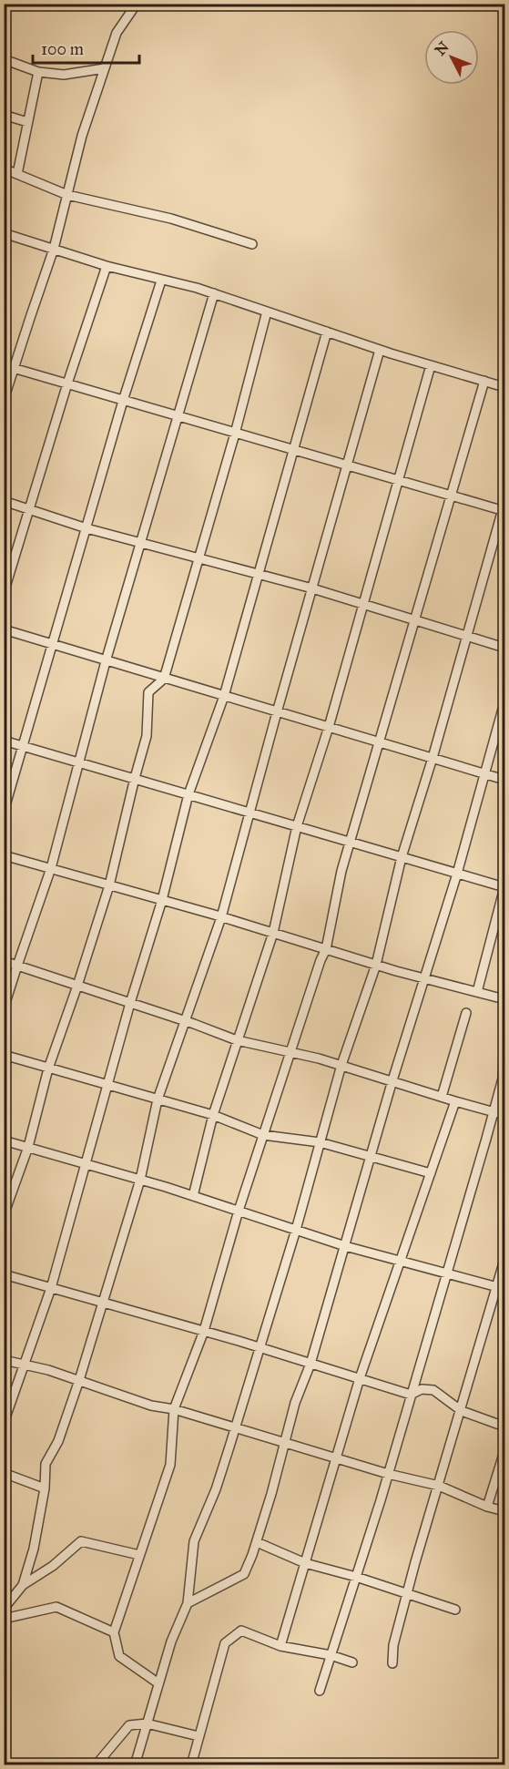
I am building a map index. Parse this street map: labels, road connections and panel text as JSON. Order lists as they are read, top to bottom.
{
  "scale_bar": "100 m",
  "north": "top left"
}
